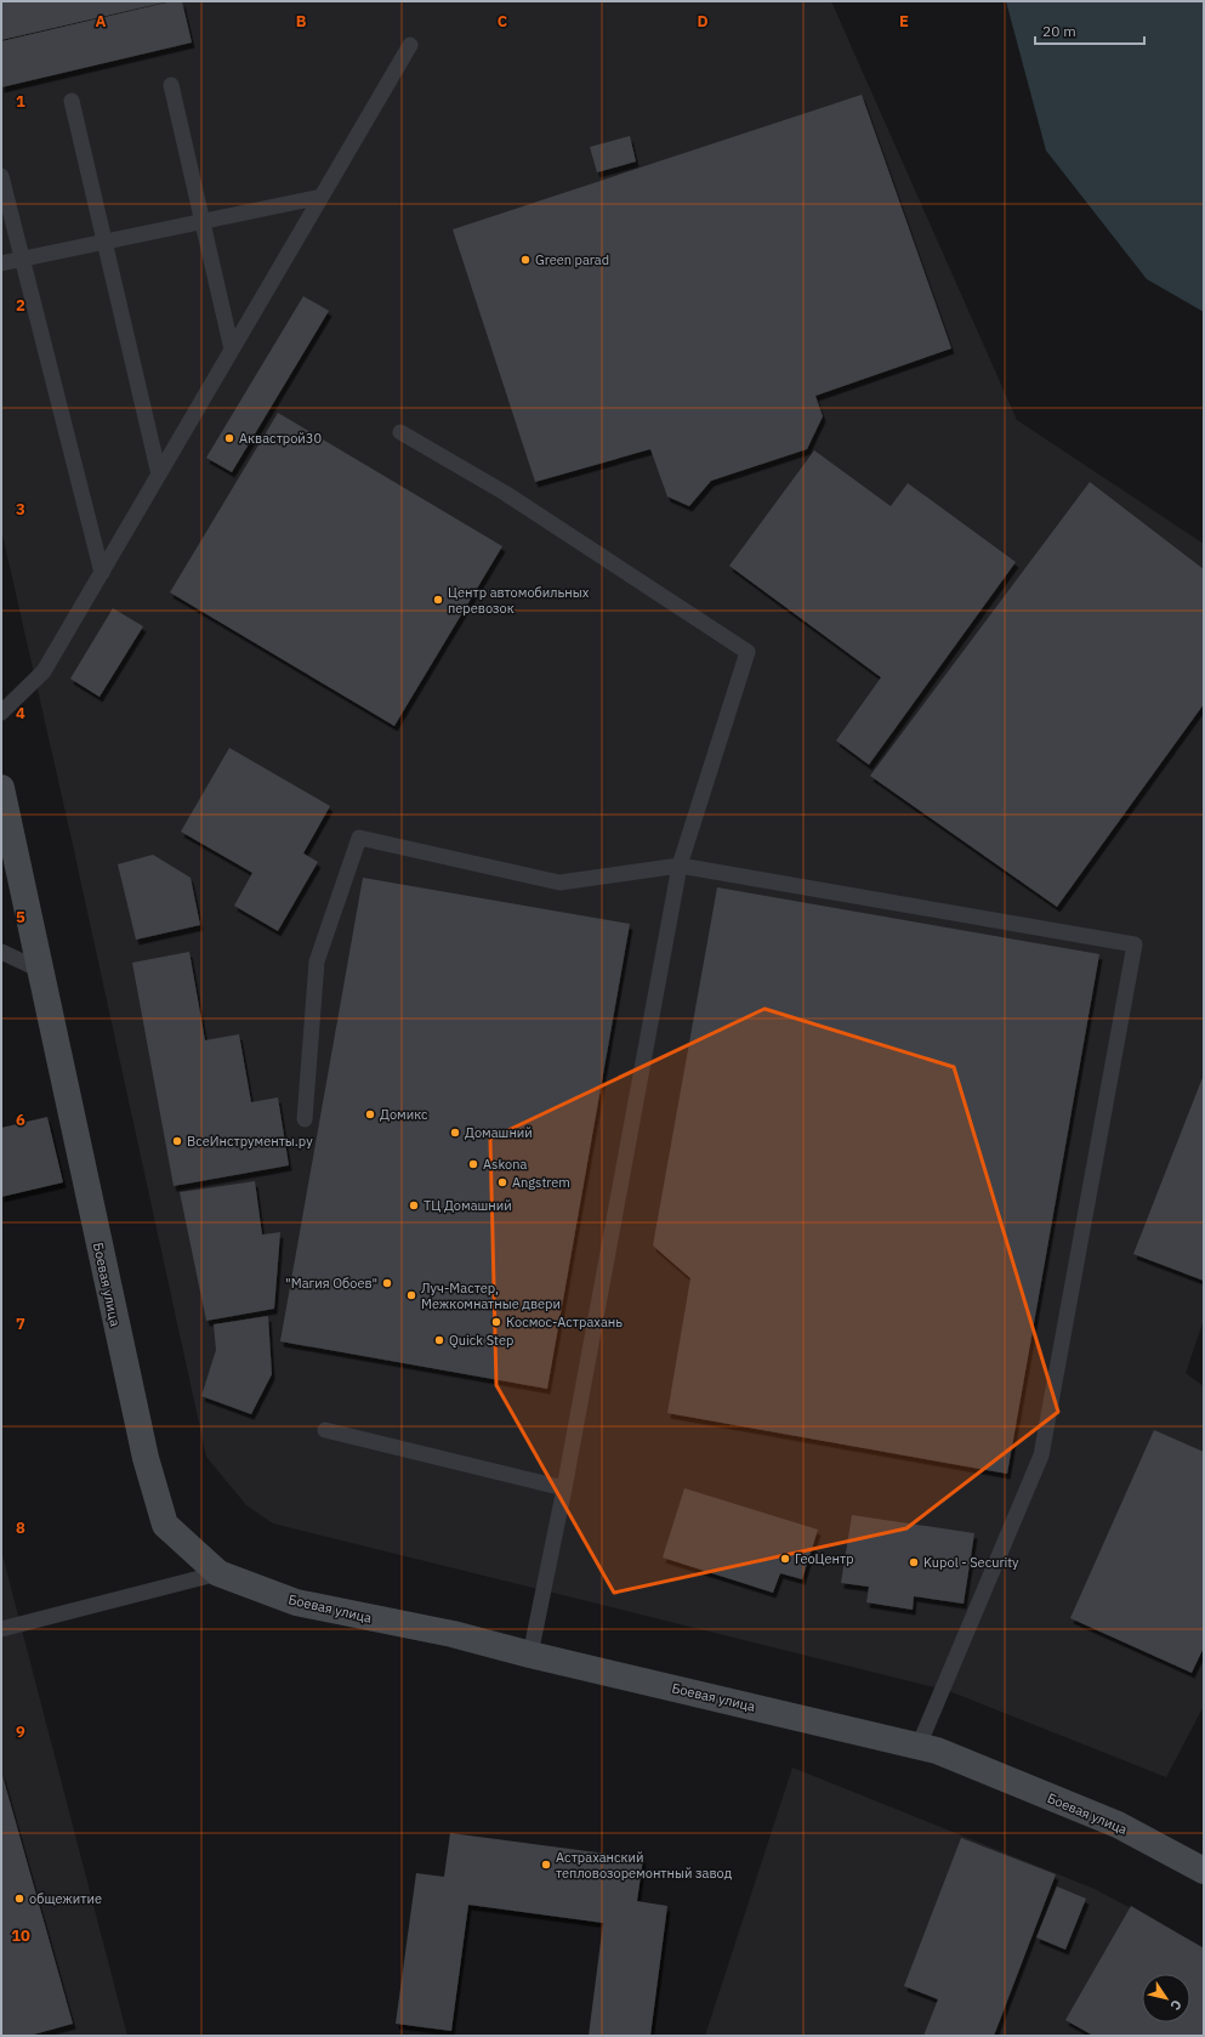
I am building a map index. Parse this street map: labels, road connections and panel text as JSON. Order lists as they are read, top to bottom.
{
  "streets": {
    "main road": ["Боевая улица"]
  },
  "places": [
    "Green parad",
    "Аквастрой30",
    "Центр автомобильных перевозок",
    "Домикс",
    "Домашний",
    "ВсеИнструменты.ру",
    "Askona",
    "Angstrem",
    "ТЦ Домашний",
    "\"Магия Обоев\"",
    "Луч-Мастер, Межкомнатные двери",
    "Космос-Астрахань",
    "Quick Step",
    "ГеоЦентр",
    "Kupol - Security",
    "Астраханский тепловозоремонтный завод",
    "общежитие"
  ],
  "scale_bar": "20 m",
  "north": "bottom right",
  "grid": {
    "columns": [
      "A",
      "B",
      "C",
      "D",
      "E"
    ],
    "rows": [
      "1",
      "2",
      "3",
      "4",
      "5",
      "6",
      "7",
      "8",
      "9",
      "10"
    ]
  }
}
